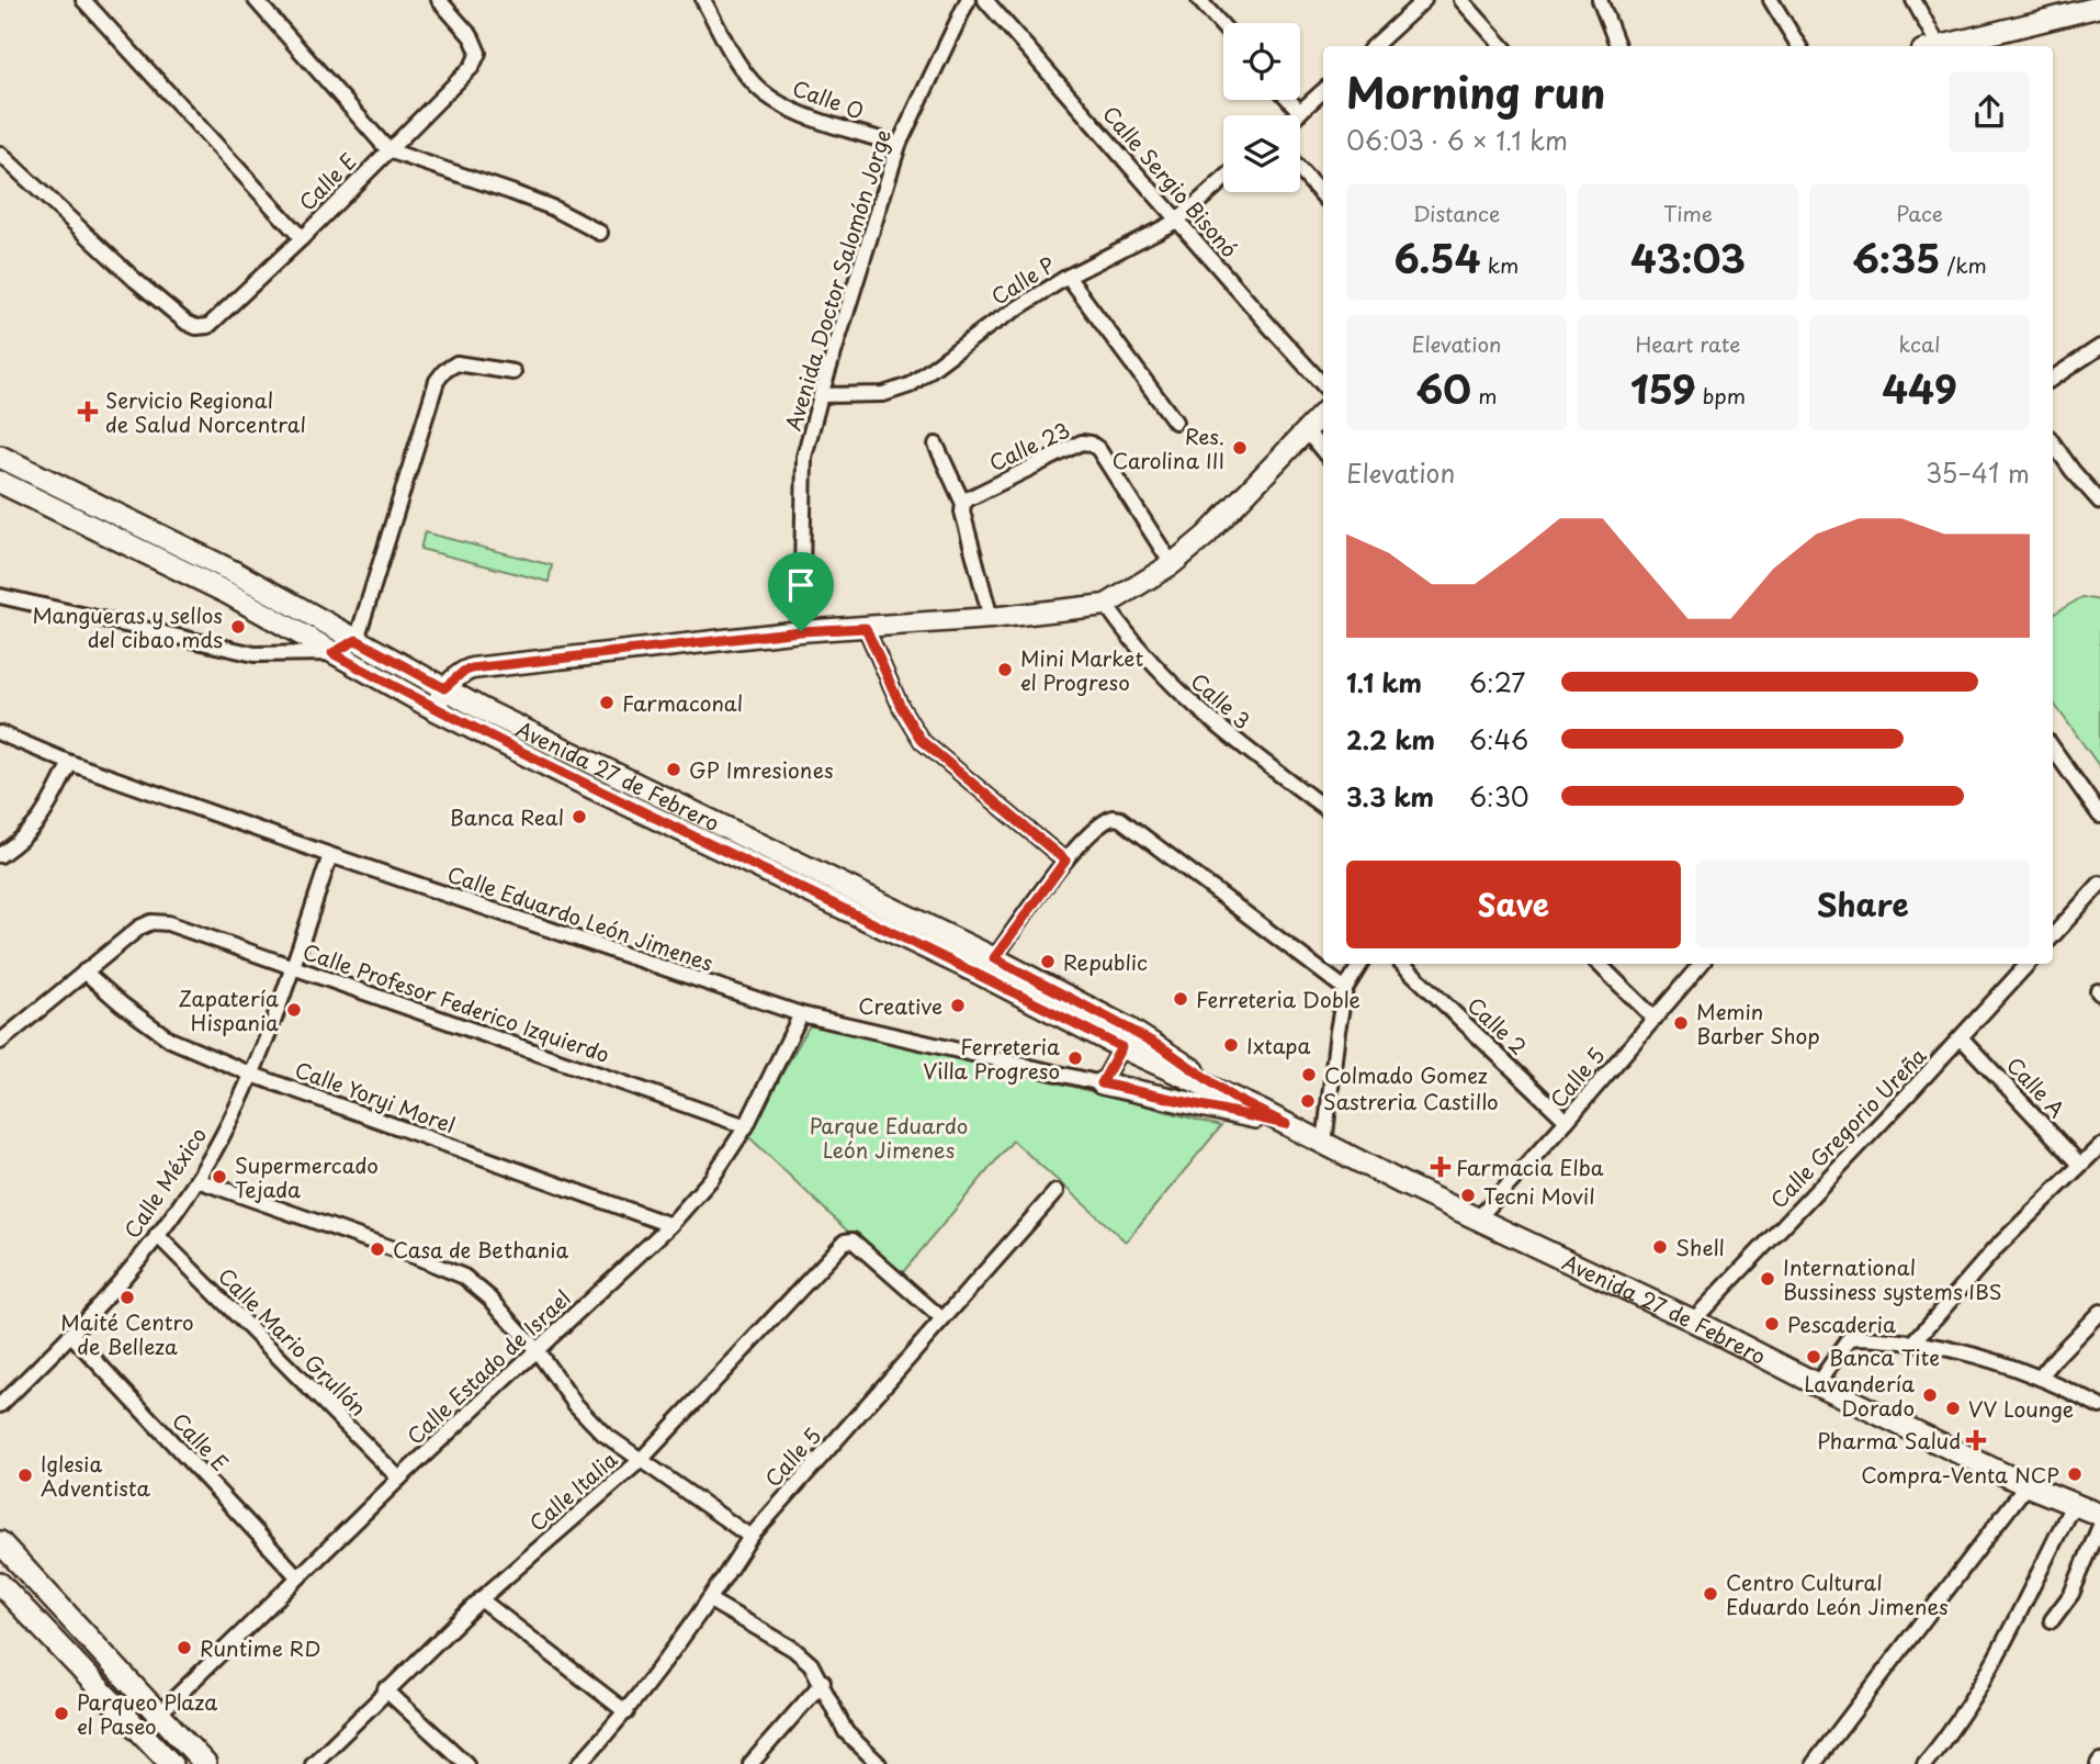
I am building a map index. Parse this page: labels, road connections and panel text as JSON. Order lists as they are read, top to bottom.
{
  "streets": {
    "main road": ["Avenida 27 de Febrero"],
    "street": [
      "Calle O",
      "Calle E",
      "Calle Sergio Bisonó",
      "Avenida Doctor Salomón Jorge",
      "Calle P",
      "Calle 23",
      "Calle 3",
      "Calle Eduardo León Jimenes",
      "Calle Profesor Federico Izquierdo",
      "Calle 2",
      "Calle 5",
      "Calle A",
      "Calle Yoryi Morel",
      "Calle Gregorio Ureña",
      "Calle México",
      "Calle Mario Grullón",
      "Calle Estado de Israel",
      "Calle Italia"
    ]
  },
  "crossings": [
    ["Calle O", "Avenida Doctor Salomón Jorge"],
    ["Calle E", "Calle México"],
    ["Calle E", "Calle Estado de Israel"],
    ["Calle Sergio Bisonó", "Calle P"],
    ["Avenida Doctor Salomón Jorge", "Calle P"],
    ["Avenida 27 de Febrero", "Calle 5"],
    ["Avenida 27 de Febrero", "Calle Gregorio Ureña"],
    ["Calle Eduardo León Jimenes", "Calle México"],
    ["Calle Eduardo León Jimenes", "Calle Estado de Israel"],
    ["Calle Profesor Federico Izquierdo", "Calle Yoryi Morel"],
    ["Calle Profesor Federico Izquierdo", "Calle México"],
    ["Calle Profesor Federico Izquierdo", "Calle Estado de Israel"],
    ["Calle 2", "Calle 5"],
    ["Calle 5", "Calle Italia"],
    ["Calle A", "Calle Gregorio Ureña"],
    ["Calle Yoryi Morel", "Calle México"],
    ["Calle Yoryi Morel", "Calle Estado de Israel"],
    ["Calle México", "Calle Mario Grullón"],
    ["Calle Mario Grullón", "Calle Estado de Israel"]
  ],
  "parks": ["Parque Eduardo León Jimenes"],
  "places": {
    "health": ["Servicio Regional de Salud Norcentral", "Farmacia Elba", "Pharma Salud"],
    "other": [
      "Res. Carolina III",
      "Mangueras y sellos del cibao mds",
      "Mini Market el Progreso",
      "Farmaconal",
      "GP Imresiones",
      "Banca Real",
      "Republic",
      "Ferreteria Doble",
      "Creative",
      "Zapatería Hispania",
      "Memin Barber Shop",
      "Ixtapa",
      "Ferreteria Villa Progreso",
      "Colmado Gomez",
      "Sastreria Castillo",
      "Supermercado Tejada",
      "Tecni Movil",
      "Shell",
      "Casa de Bethania",
      "International Bussiness systems IBS",
      "Maité Centro de Belleza",
      "Pescaderia",
      "Banca Tite",
      "Lavandería Dorado",
      "VV Lounge",
      "Compra-Venta NCP",
      "Iglesia Adventista",
      "Centro Cultural Eduardo León Jimenes",
      "Runtime RD",
      "Parqueo Plaza el Paseo"
    ]
  },
  "page": {
    "heading": ["Morning run", "06:03 · 6 × 1.1 km"],
    "stats": [
      ["Distance", "6.54 km"],
      ["Time", "43:03"],
      ["Pace", "6:35 /km"],
      ["Elevation", "60 m"],
      ["Heart rate", "159 bpm"],
      ["kcal", "449"]
    ],
    "chart": ["Elevation", "35–41 m"],
    "list": [
      {
        "name": "1.1 km",
        "note": "6:27"
      },
      {
        "name": "2.2 km",
        "note": "6:46"
      },
      {
        "name": "3.3 km",
        "note": "6:30"
      }
    ],
    "buttons": ["Save", "Share"]
  }
}
